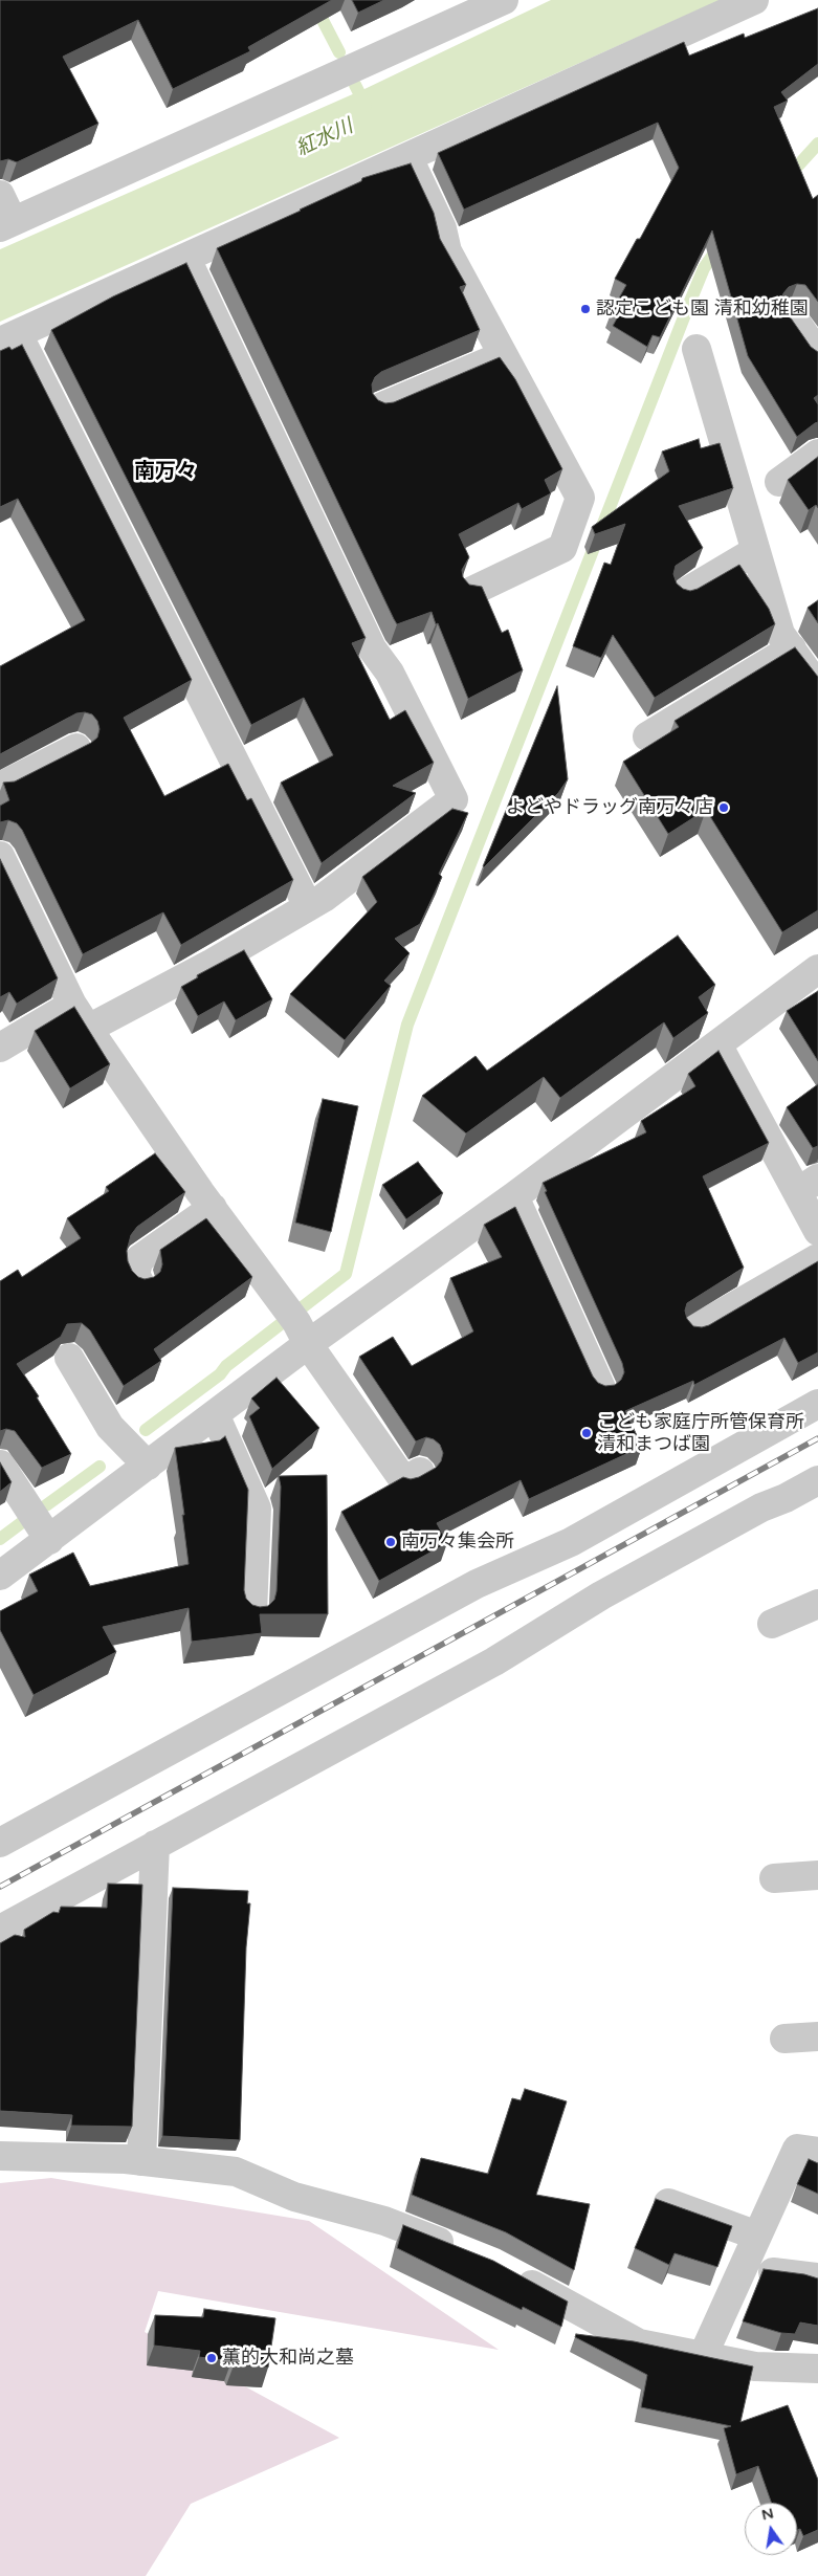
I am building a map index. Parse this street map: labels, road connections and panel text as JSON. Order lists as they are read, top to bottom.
{
  "districts": ["南万々"],
  "water": ["紅水川"],
  "places": [
    "認定こども園 清和幼稚園",
    "よどやドラッグ南万々店",
    "こども家庭庁所管保育所 清和まつば園",
    "南万々集会所",
    "薫的大和尚之墓"
  ],
  "north": "top"
}
